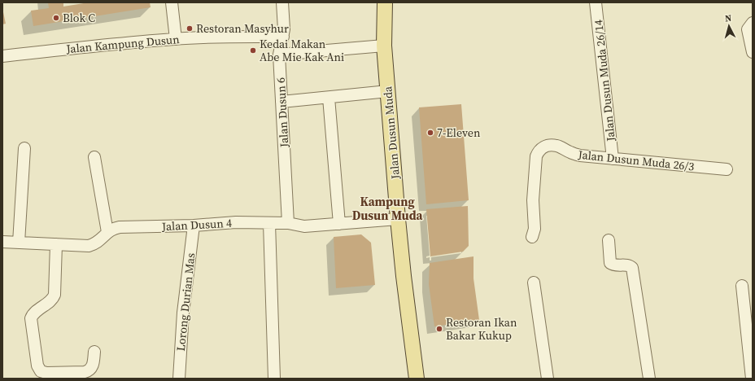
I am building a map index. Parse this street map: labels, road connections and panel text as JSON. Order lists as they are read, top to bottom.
{
  "streets": {
    "main road": ["Jalan Dusun Muda"],
    "street": [
      "Jalan Kampung Dusun",
      "Jalan Dusun Muda 26/14",
      "Jalan Dusun 6",
      "Jalan Dusun Muda 26/3",
      "Jalan Dusun 4",
      "Lorong Durian Mas"
    ]
  },
  "crossings": [
    ["Jalan Kampung Dusun", "Jalan Dusun 6"],
    ["Jalan Dusun Muda 26/14", "Jalan Dusun Muda 26/3"],
    ["Jalan Dusun 6", "Jalan Dusun 4"],
    ["Jalan Dusun Muda", "Jalan Dusun 4"],
    ["Jalan Dusun 4", "Lorong Durian Mas"]
  ],
  "districts": ["Kampung Dusun Muda"],
  "places": [
    "Blok C",
    "Restoran Masyhur",
    "Kedai Makan Abe Mie Kak Ani",
    "7-Eleven",
    "Restoran Ikan Bakar Kukup"
  ],
  "north": "top"
}
